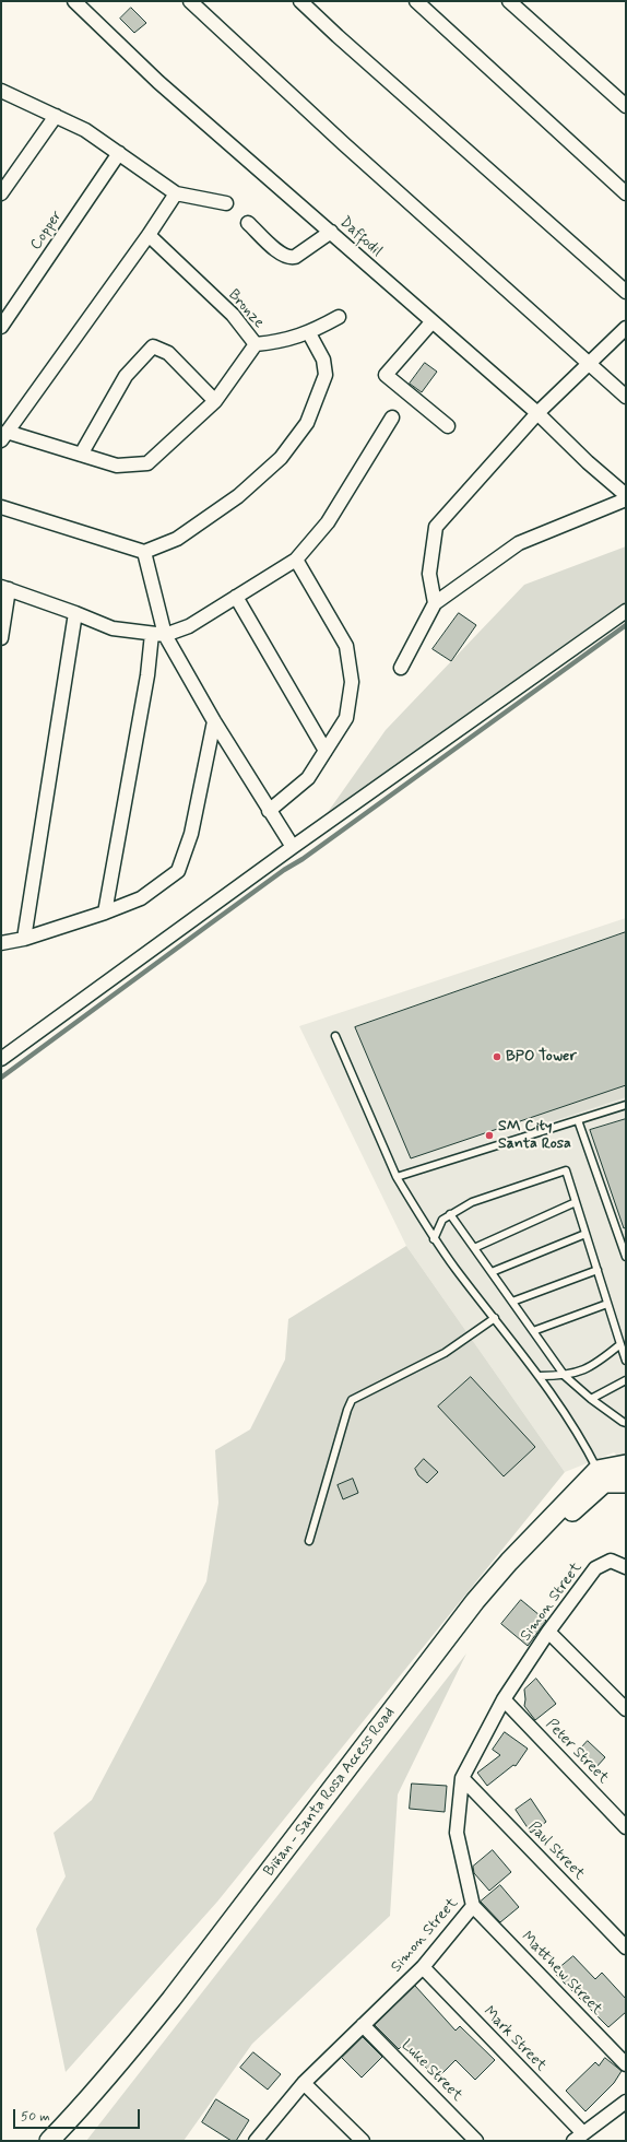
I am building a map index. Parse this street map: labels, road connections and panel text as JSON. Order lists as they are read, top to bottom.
{
  "streets": {
    "main road": ["Biñan - Santa Rosa Access Road"],
    "street": [
      "Copper",
      "Daffodil",
      "Bronze",
      "Simon Street",
      "Peter Street",
      "Paul Street",
      "Matthew Street",
      "Mark Street",
      "Luke Street"
    ]
  },
  "crossings": [
    ["Simon Street", "Peter Street"],
    ["Simon Street", "Paul Street"],
    ["Simon Street", "Matthew Street"],
    ["Simon Street", "Mark Street"],
    ["Simon Street", "Luke Street"]
  ],
  "places": ["BPO Tower", "SM City Santa Rosa"],
  "scale_bar": "50 m"
}
